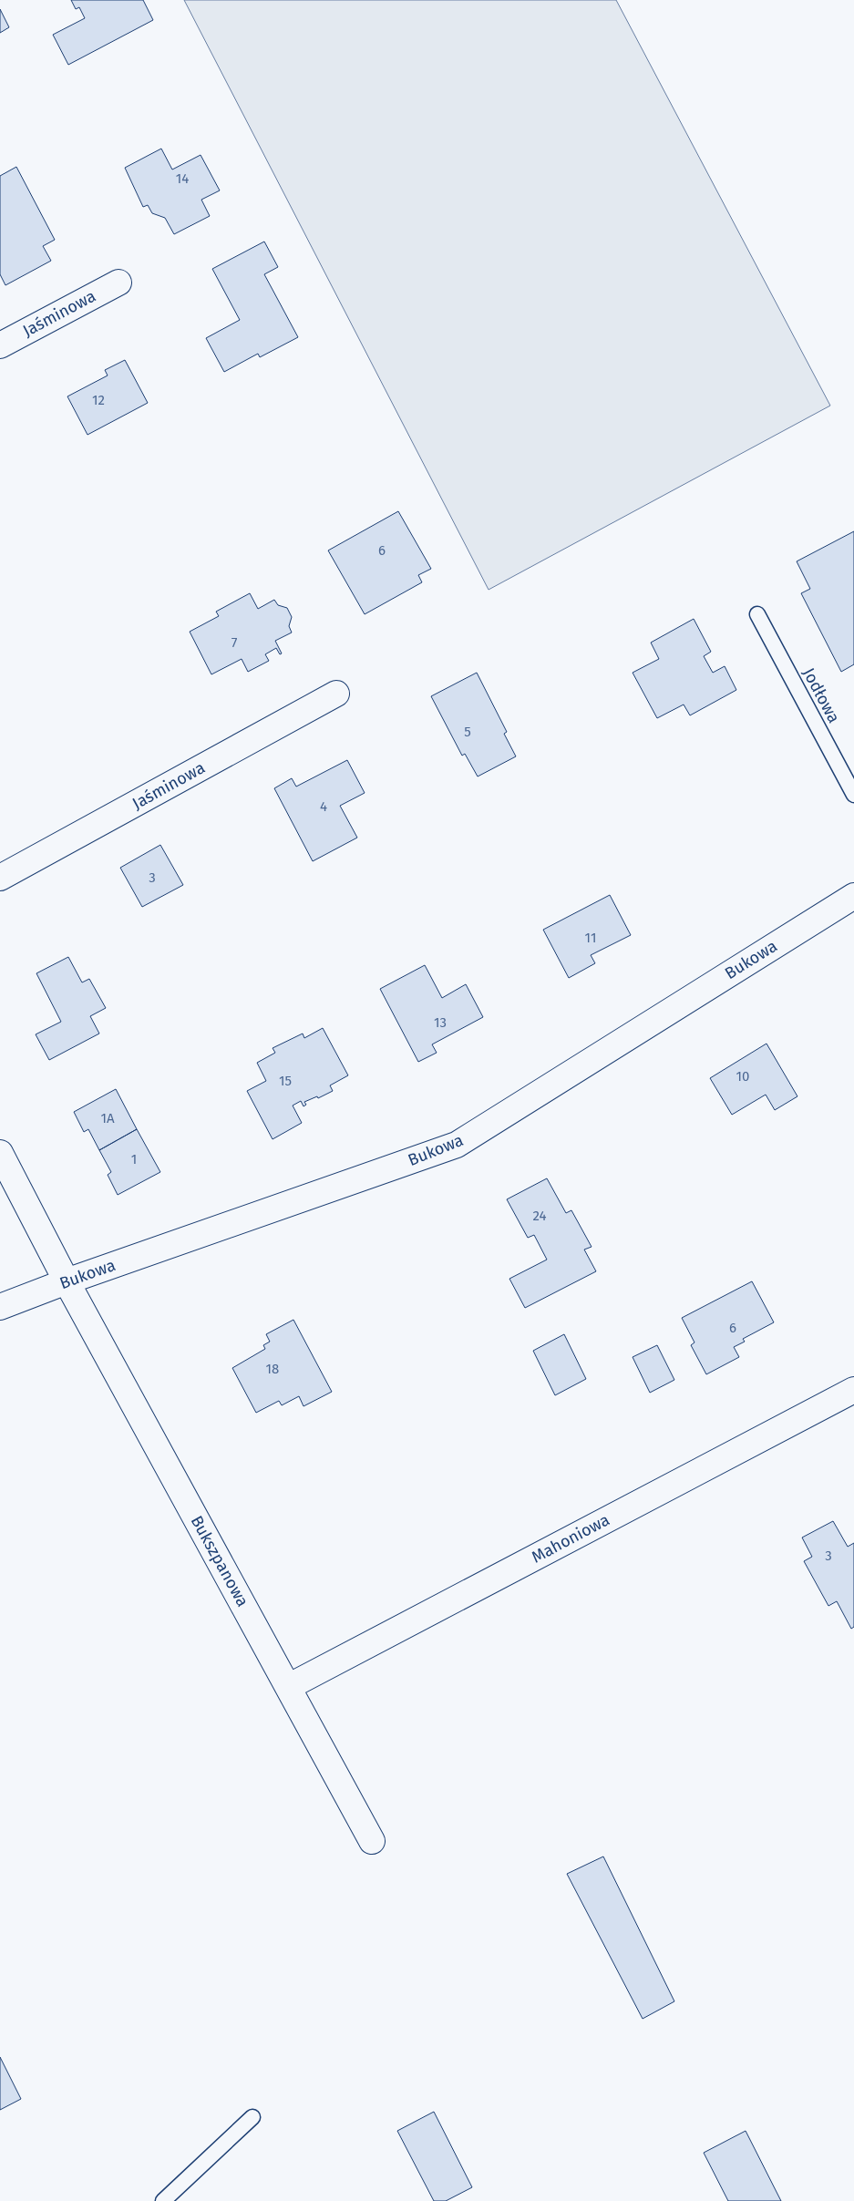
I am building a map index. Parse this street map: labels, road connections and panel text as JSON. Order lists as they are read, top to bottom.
{
  "streets": {
    "street": [
      "Jaśminowa",
      "Bukowa",
      "Mahoniowa",
      "Bukszpanowa"
    ],
    "lane": ["Jodłowa"]
  },
  "crossings": [
    ["Bukowa", "Bukszpanowa"],
    ["Mahoniowa", "Bukszpanowa"]
  ],
  "house_numbers": [
    "14",
    "12",
    "6",
    "7",
    "5",
    "4",
    "3",
    "11",
    "13",
    "10",
    "15",
    "1A",
    "1",
    "24",
    "6",
    "18",
    "3"
  ]
}
